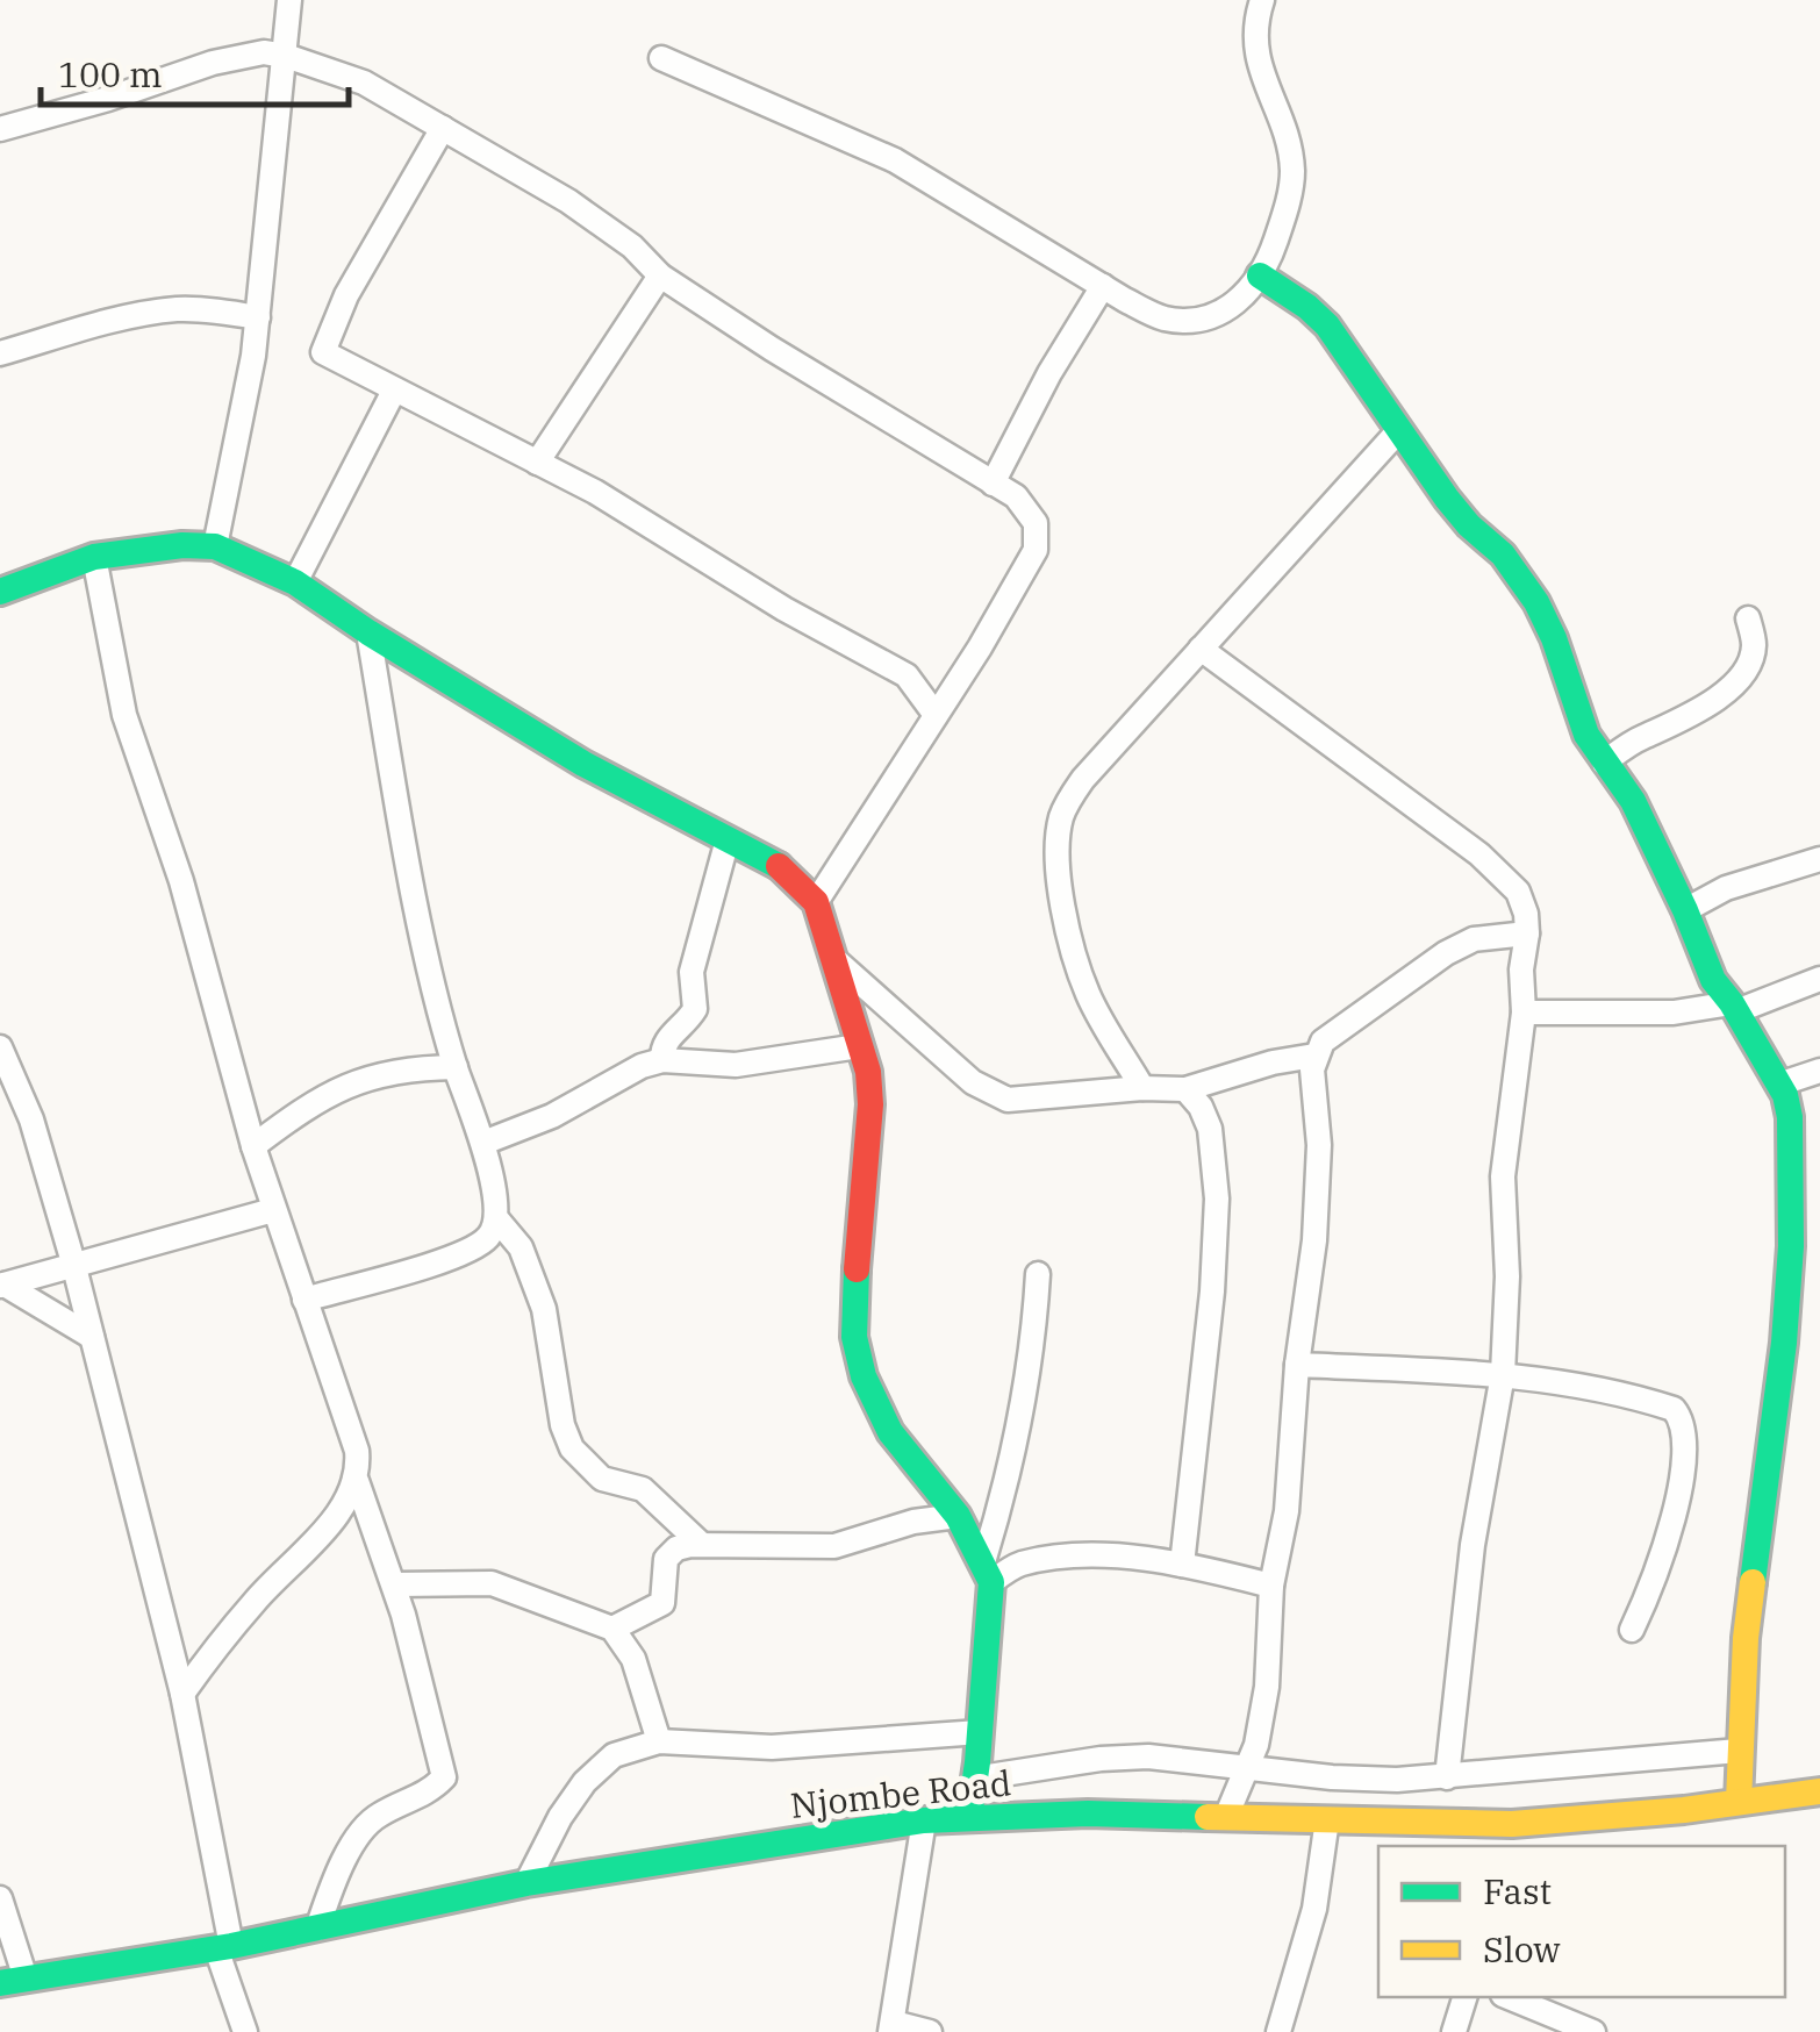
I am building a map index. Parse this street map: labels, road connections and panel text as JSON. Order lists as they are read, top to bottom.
{
  "streets": {
    "main road": ["Njombe Road"]
  },
  "legend": ["Fast", "Slow"],
  "scale_bar": "100 m"
}
